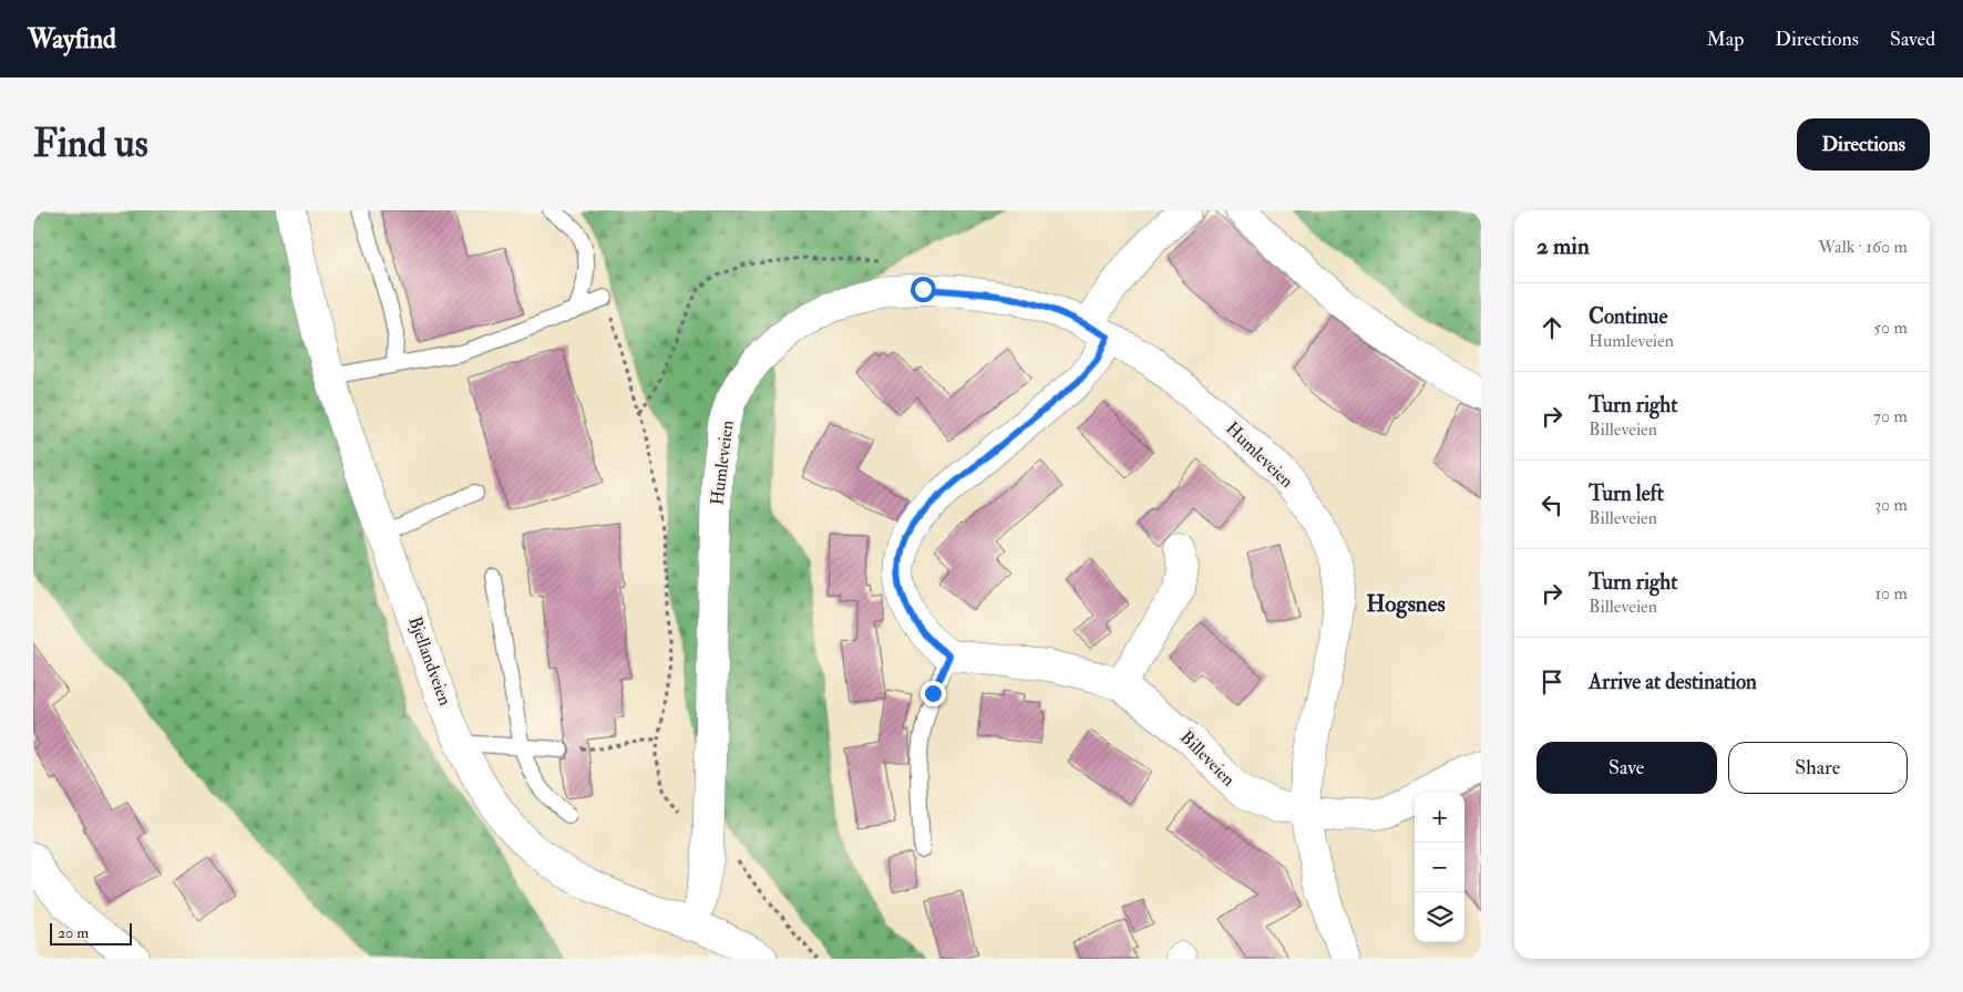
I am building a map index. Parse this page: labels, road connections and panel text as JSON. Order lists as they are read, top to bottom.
{
  "streets": {
    "street": ["Humleveien", "Bjellandveien", "Billeveien"]
  },
  "crossings": [
    ["Humleveien", "Bjellandveien"],
    ["Humleveien", "Billeveien"]
  ],
  "districts": ["Hogsnes"],
  "scale_bar": "20 m",
  "page": {
    "header": "Wayfind",
    "nav": ["Map", "Directions", "Saved"],
    "buttons": [
      "Directions",
      ["Save", "Share"]
    ],
    "title": "Find us",
    "heading": ["2 min", "Walk · 160 m"],
    "list": [
      ["Continue", "Humleveien", "50 m"],
      ["Turn right", "Billeveien", "70 m"],
      ["Turn left", "Billeveien", "30 m"],
      ["Turn right", "Billeveien", "10 m"],
      "Arrive at destination"
    ],
    "map_buttons": ["+", "−"],
    "scale": "20 m"
  }
}
